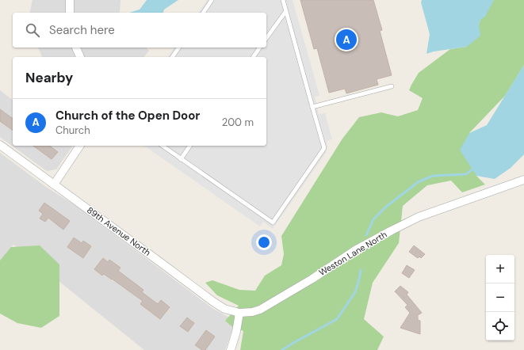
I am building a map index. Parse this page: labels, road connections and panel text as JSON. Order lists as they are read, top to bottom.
{
  "streets": {
    "street": ["89th Avenue North", "Weston Lane North"]
  },
  "crossings": [
    ["89th Avenue North", "Weston Lane North"]
  ],
  "page": {
    "search": "Search here",
    "pins": "A",
    "heading": "Nearby",
    "list": [
      {
        "mark": "A",
        "name": "Church of the Open Door",
        "note": "Church",
        "value": "200 m"
      }
    ],
    "map_buttons": ["+", "−"]
  }
}
